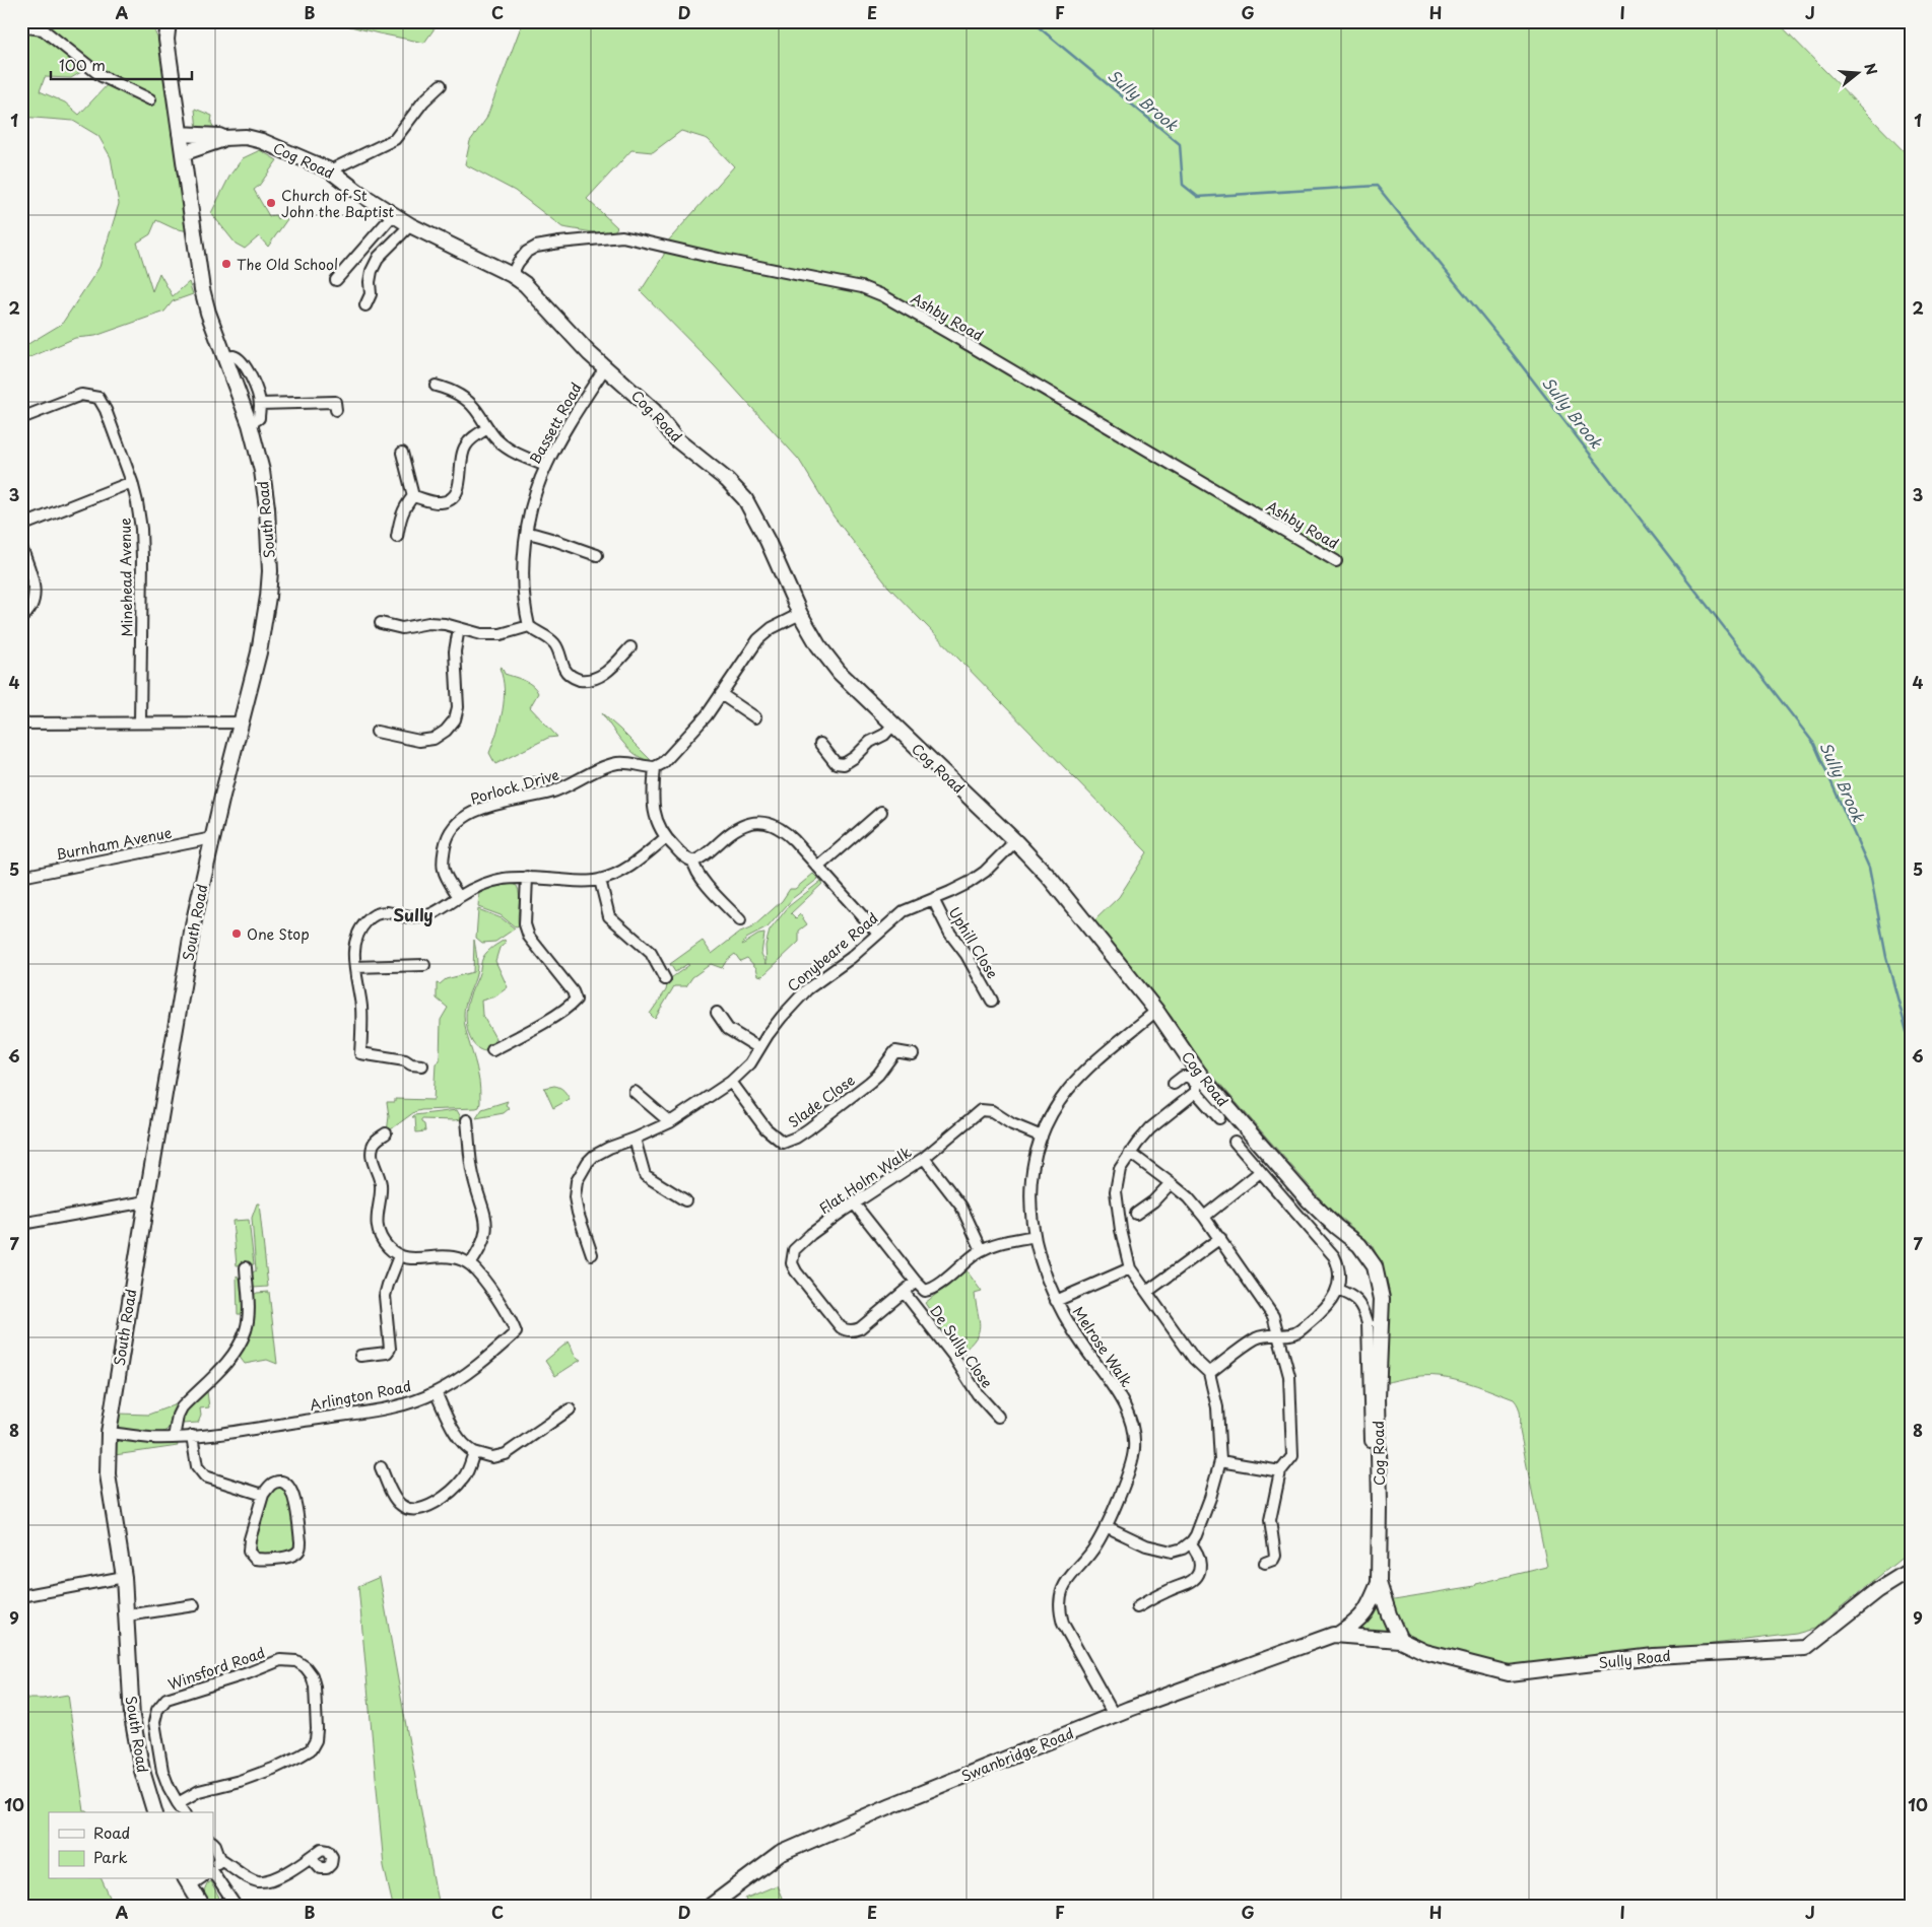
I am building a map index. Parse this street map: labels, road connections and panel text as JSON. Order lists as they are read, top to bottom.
{
  "streets": {
    "street": [
      "Cog Road",
      "Ashby Road",
      "Bassett Road",
      "South Road",
      "Minehead Avenue",
      "Porlock Drive",
      "Burnham Avenue",
      "Uphill Close",
      "Conybeare Road",
      "Slade Close",
      "Flat Holm Walk",
      "De Sully Close",
      "Melrose Walk",
      "Arlington Road",
      "Sully Road",
      "Winsford Road",
      "Swanbridge Road"
    ]
  },
  "crossings": [
    ["Cog Road", "Ashby Road"],
    ["Cog Road", "Bassett Road"],
    ["Cog Road", "South Road"],
    ["Cog Road", "Conybeare Road"],
    ["Cog Road", "Melrose Walk"],
    ["Cog Road", "Sully Road"],
    ["Cog Road", "Swanbridge Road"],
    ["South Road", "Burnham Avenue"],
    ["South Road", "Arlington Road"],
    ["Uphill Close", "Conybeare Road"],
    ["Conybeare Road", "Slade Close"],
    ["Flat Holm Walk", "De Sully Close"],
    ["Flat Holm Walk", "Melrose Walk"],
    ["Melrose Walk", "Swanbridge Road"],
    ["Sully Road", "Swanbridge Road"]
  ],
  "districts": ["Sully"],
  "water": ["Sully Brook"],
  "places": ["Church of St John the Baptist", "The Old School", "One Stop"],
  "legend": ["Road", "Park"],
  "scale_bar": "100 m",
  "north": "right",
  "grid": {
    "columns": [
      "A",
      "B",
      "C",
      "D",
      "E",
      "F",
      "G",
      "H",
      "I",
      "J"
    ],
    "rows": [
      "1",
      "2",
      "3",
      "4",
      "5",
      "6",
      "7",
      "8",
      "9",
      "10"
    ]
  }
}
